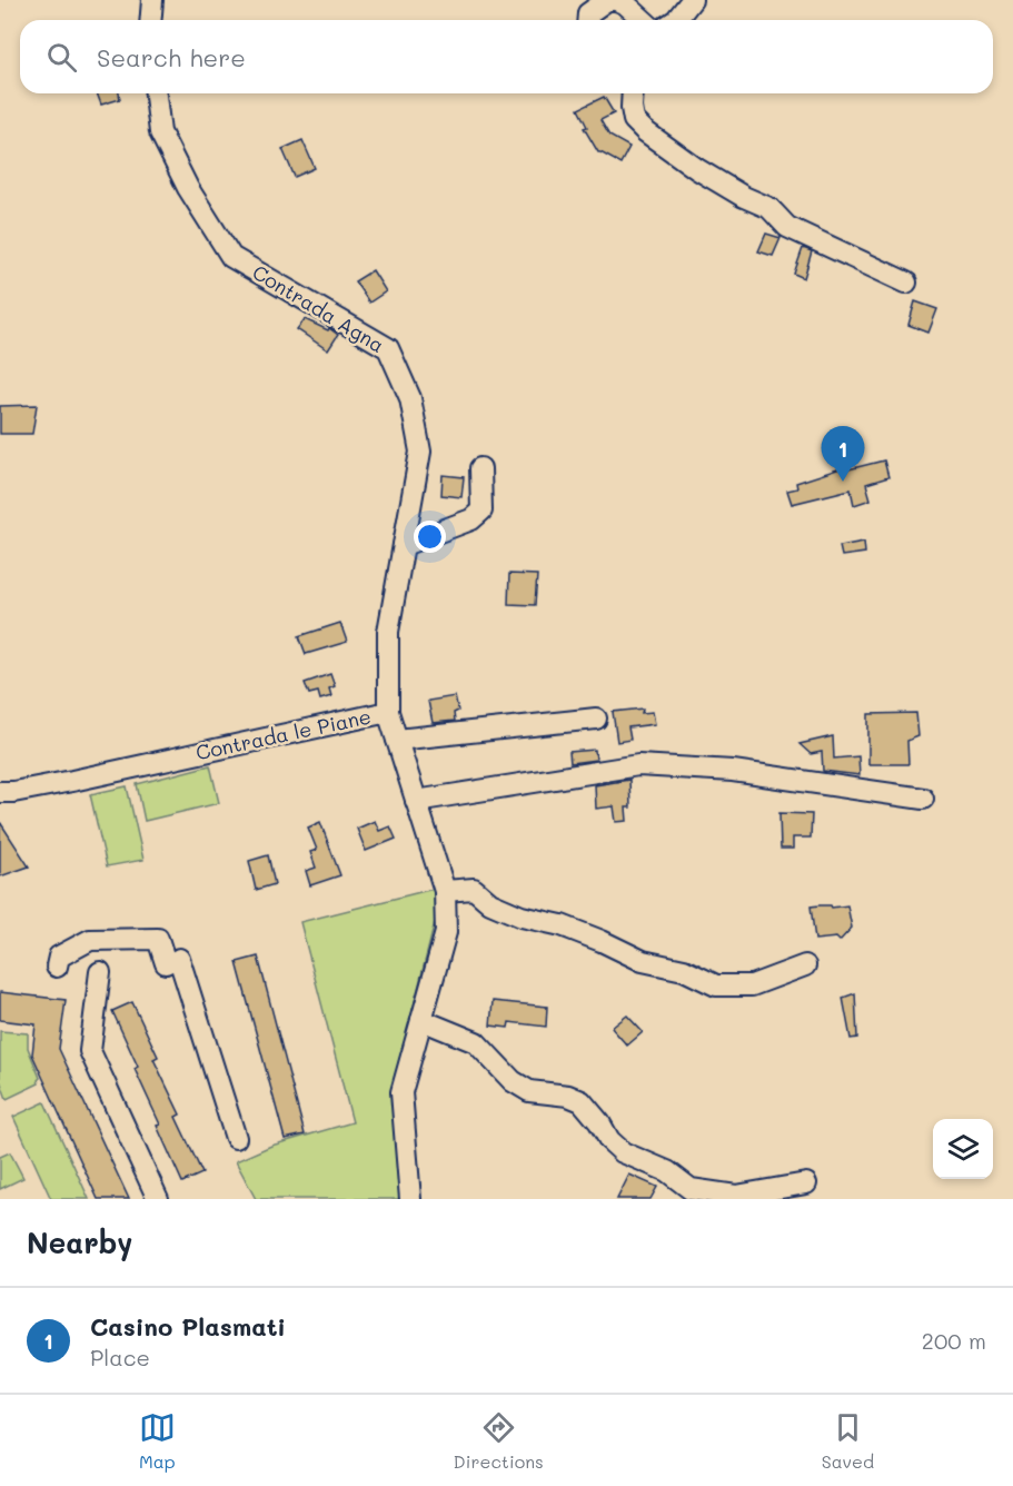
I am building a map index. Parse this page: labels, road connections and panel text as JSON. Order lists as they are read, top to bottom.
{
  "streets": {
    "street": ["Contrada Agna", "Contrada le Piane"]
  },
  "crossings": [
    ["Contrada Agna", "Contrada le Piane"]
  ],
  "page": {
    "search": "Search here",
    "pins": "1",
    "heading": "Nearby",
    "list": [
      {
        "mark": "1",
        "name": "Casino Plasmati",
        "note": "Place",
        "value": "200 m"
      }
    ],
    "nav": ["Map", "Directions", "Saved"]
  }
}
